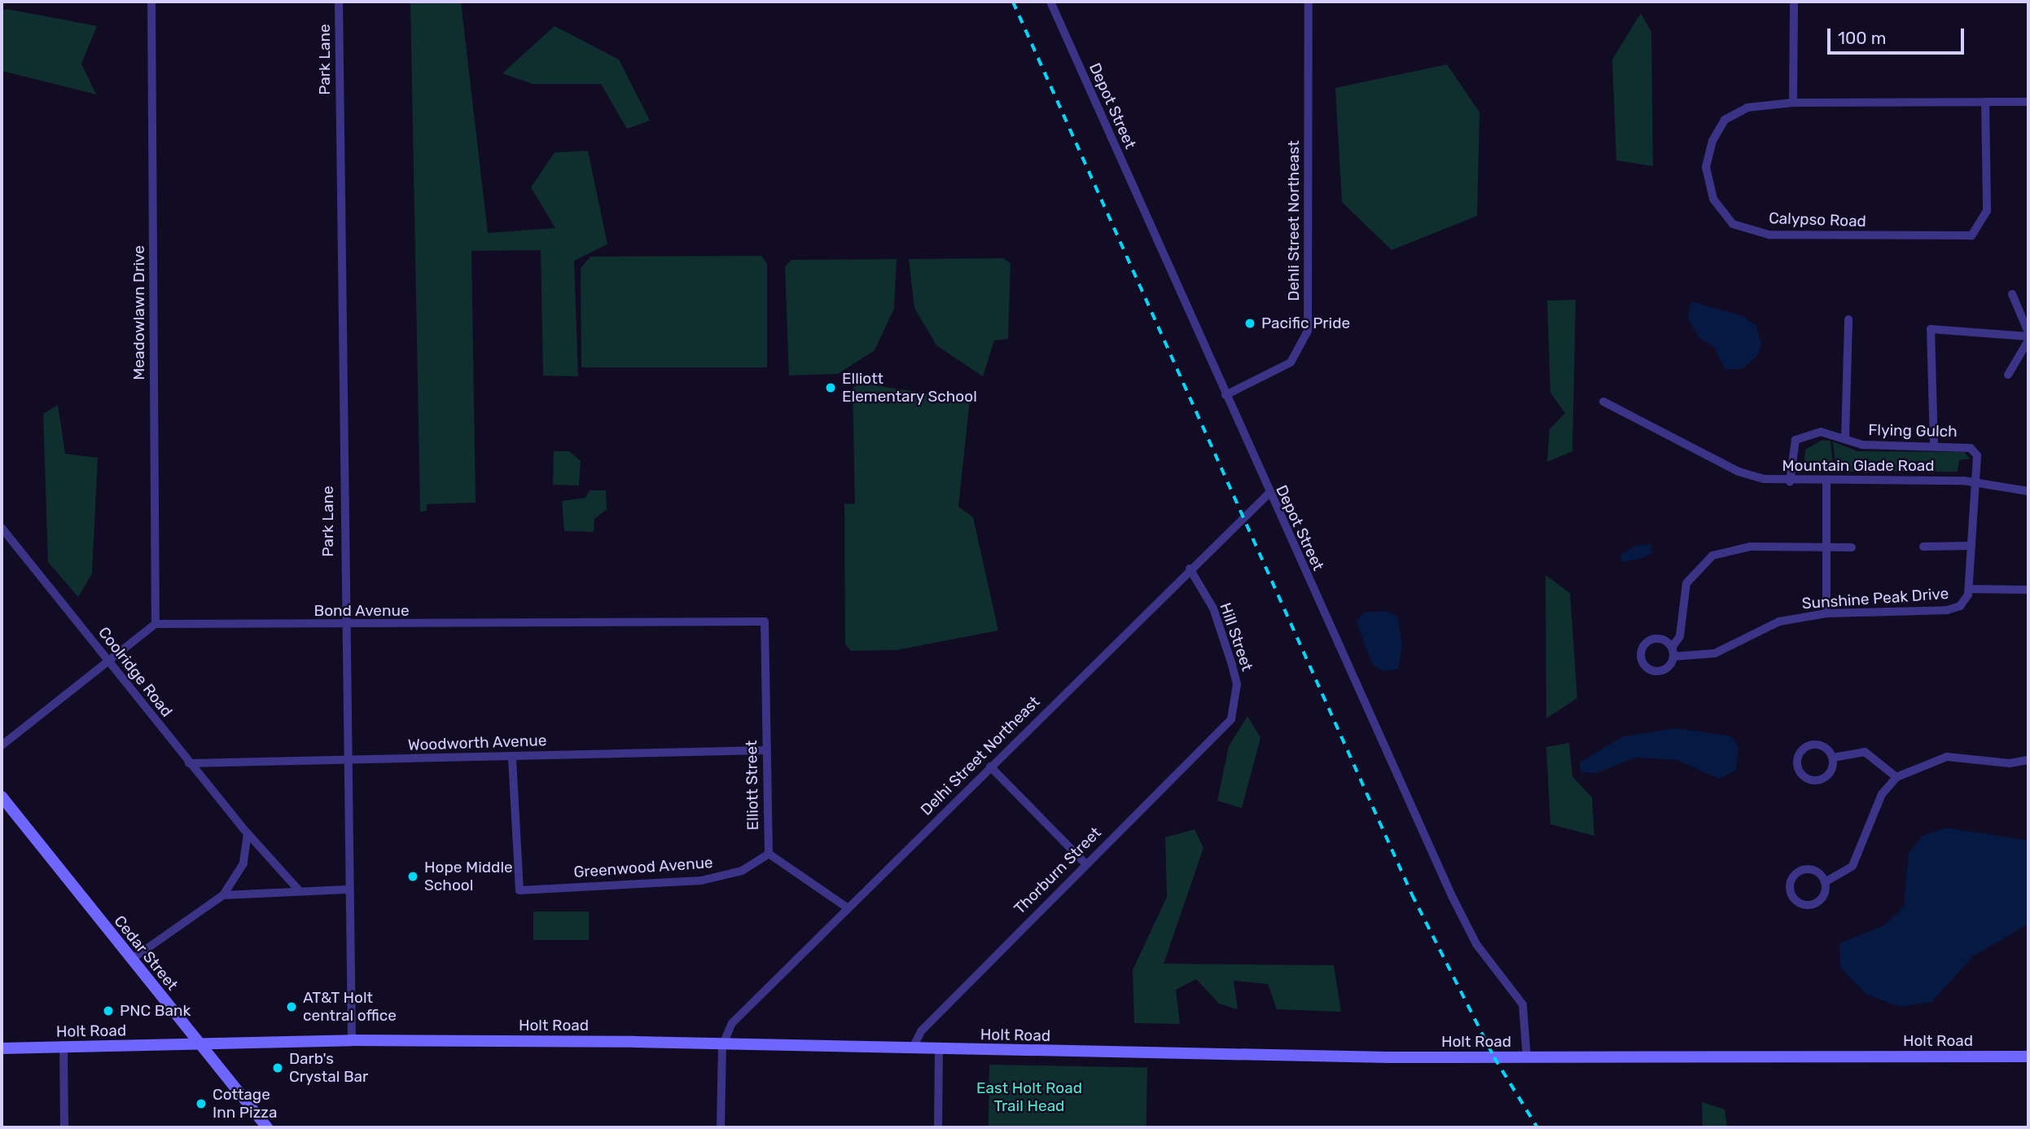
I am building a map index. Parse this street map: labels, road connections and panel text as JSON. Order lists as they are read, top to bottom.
{
  "streets": {
    "main road": ["Cedar Street", "Holt Road"],
    "street": [
      "Park Lane",
      "Depot Street",
      "Calypso Road",
      "Dehli Street Northeast",
      "Meadowlawn Drive",
      "Flying Gulch",
      "Mountain Glade Road",
      "Sunshine Peak Drive",
      "Bond Avenue",
      "Hill Street",
      "Coolridge Road",
      "Woodworth Avenue",
      "Delhi Street Northeast",
      "Elliott Street",
      "Greenwood Avenue",
      "Thorburn Street"
    ]
  },
  "crossings": [
    ["Park Lane", "Bond Avenue"],
    ["Park Lane", "Woodworth Avenue"],
    ["Park Lane", "Holt Road"],
    ["Depot Street", "Dehli Street Northeast"],
    ["Depot Street", "Delhi Street Northeast"],
    ["Depot Street", "Holt Road"],
    ["Meadowlawn Drive", "Bond Avenue"],
    ["Flying Gulch", "Mountain Glade Road"],
    ["Flying Gulch", "Sunshine Peak Drive"],
    ["Mountain Glade Road", "Sunshine Peak Drive"],
    ["Bond Avenue", "Elliott Street"],
    ["Hill Street", "Delhi Street Northeast"],
    ["Hill Street", "Thorburn Street"],
    ["Coolridge Road", "Woodworth Avenue"],
    ["Woodworth Avenue", "Elliott Street"],
    ["Woodworth Avenue", "Greenwood Avenue"],
    ["Delhi Street Northeast", "Holt Road"],
    ["Elliott Street", "Greenwood Avenue"],
    ["Thorburn Street", "Holt Road"],
    ["Cedar Street", "Holt Road"]
  ],
  "parks": ["East Holt Road Trail Head"],
  "places": [
    "Pacific Pride",
    "Elliott Elementary School",
    "Hope Middle School",
    "AT&T Holt central office",
    "PNC Bank",
    "Darb's Crystal Bar",
    "Cottage Inn Pizza"
  ],
  "scale_bar": "100 m"
}
